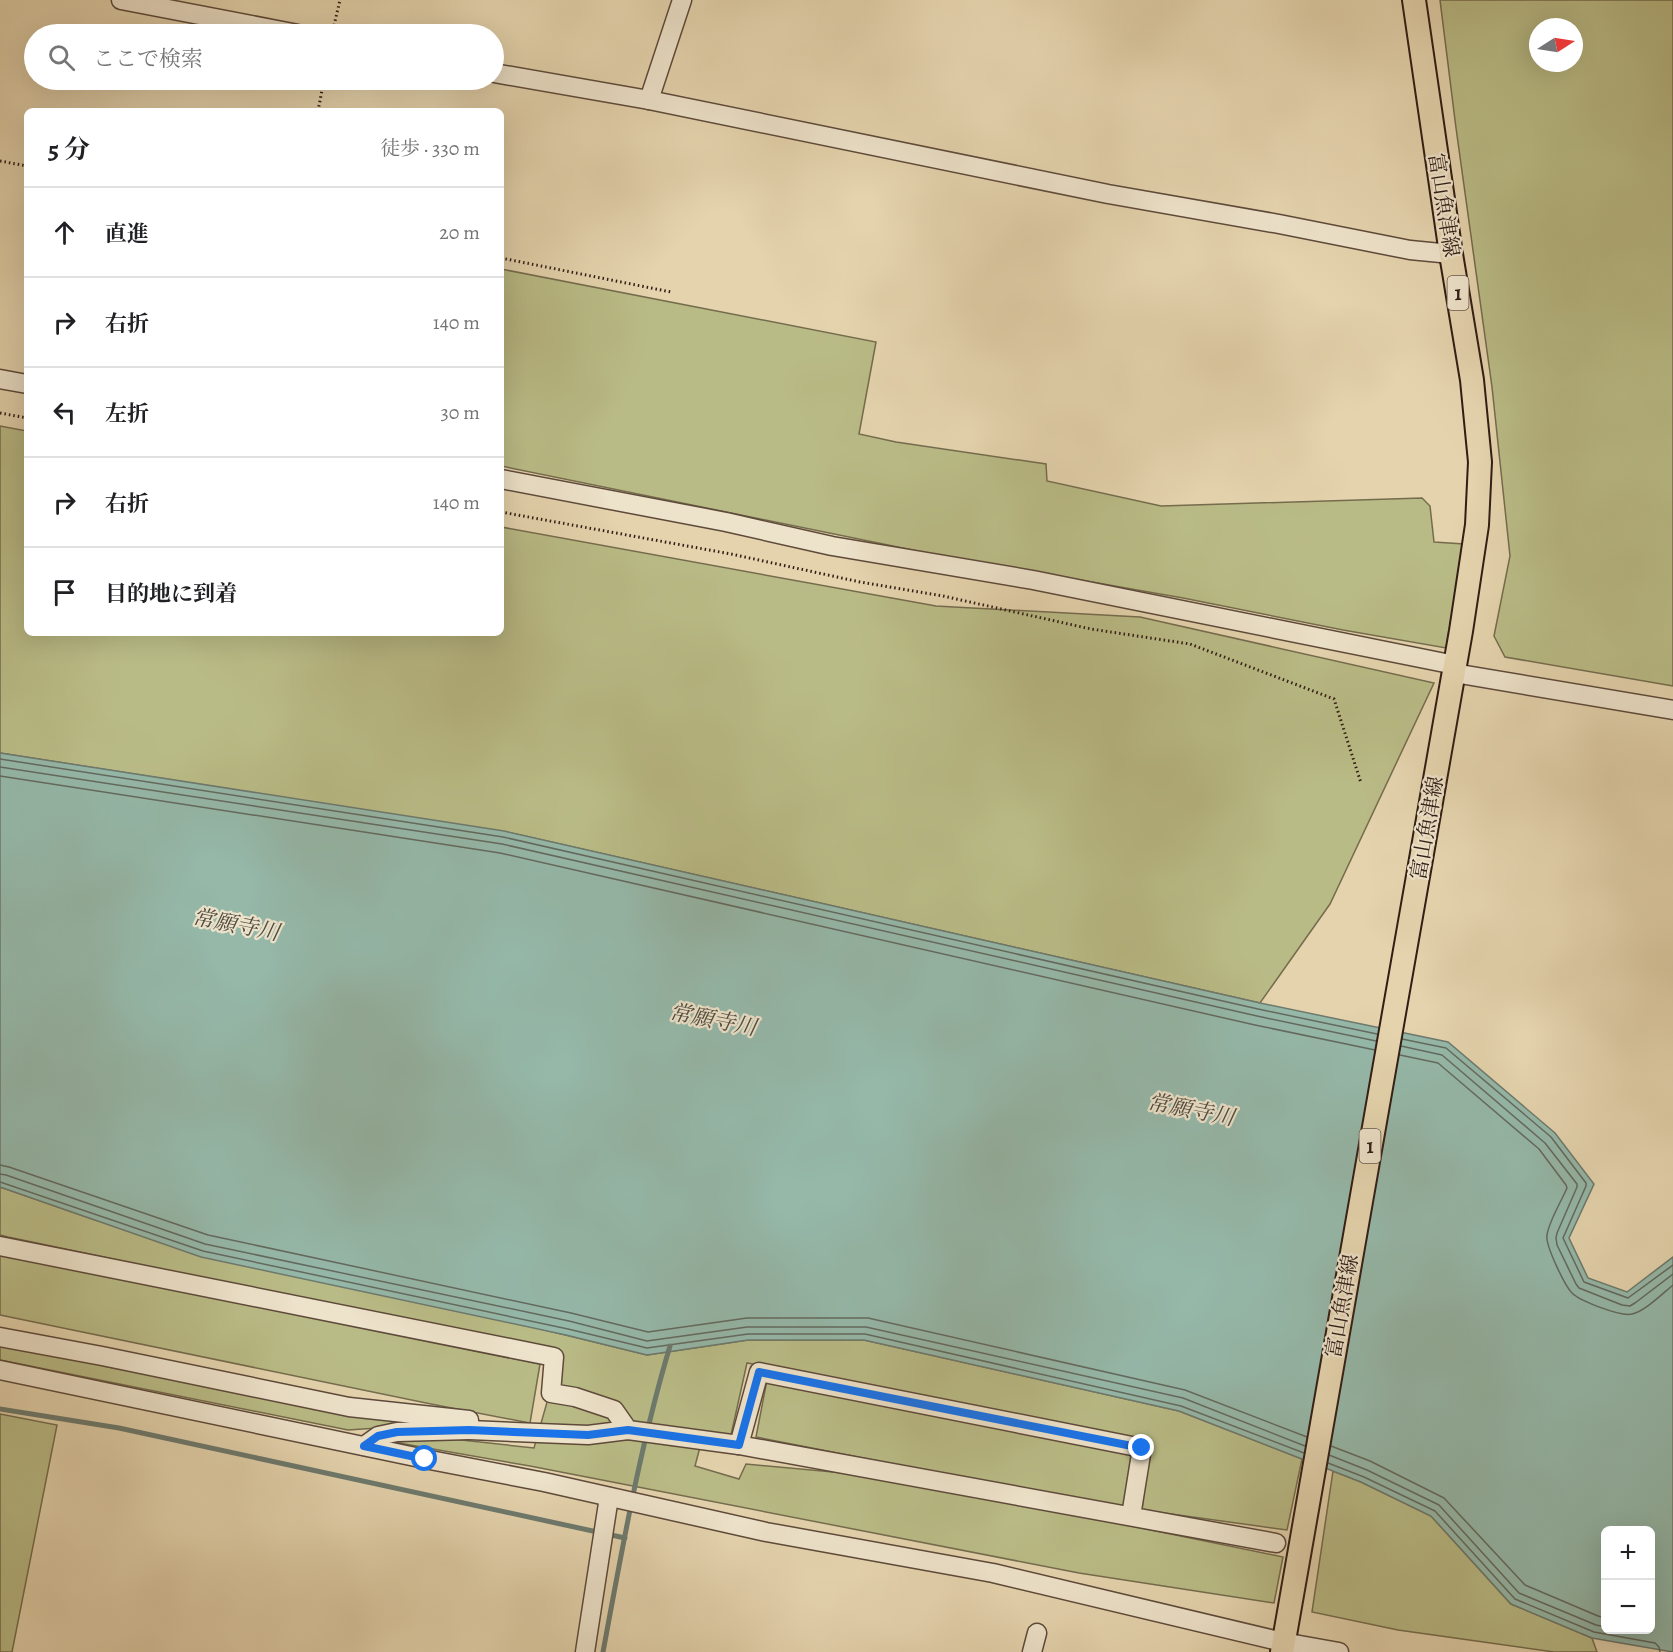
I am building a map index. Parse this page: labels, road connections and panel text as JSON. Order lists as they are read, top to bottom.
{
  "streets": {
    "main road": ["富山魚津線", "1"]
  },
  "water": ["常願寺川"],
  "north": "right",
  "page": {
    "search": "ここで検索",
    "heading": ["5 分", "徒歩 · 330 m"],
    "list": [
      ["直進", "20 m"],
      ["右折", "140 m"],
      ["左折", "30 m"],
      ["右折", "140 m"],
      "目的地に到着"
    ],
    "map_buttons": ["+", "−"]
  }
}
